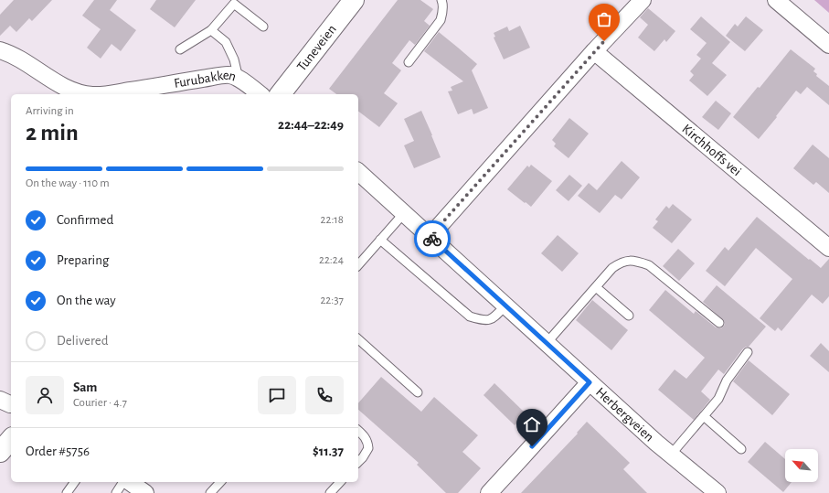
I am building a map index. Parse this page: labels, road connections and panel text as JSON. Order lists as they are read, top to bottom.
{
  "streets": {
    "main road": ["Tuneveien"],
    "street": ["Furubakken", "Kirchhoffs vei", "Herbergveien"]
  },
  "north": "top left",
  "page": {
    "heading": ["2 min", "Arriving in", "22:44–22:49"],
    "panel": [
      "Sam",
      "Courier · 4.7",
      "Order #5756",
      "$11.37"
    ],
    "bar": "On the way · 110 m",
    "list": [
      ["Confirmed", "22:18"],
      ["Preparing", "22:24"],
      ["On the way", "22:37"],
      "Delivered"
    ]
  }
}
